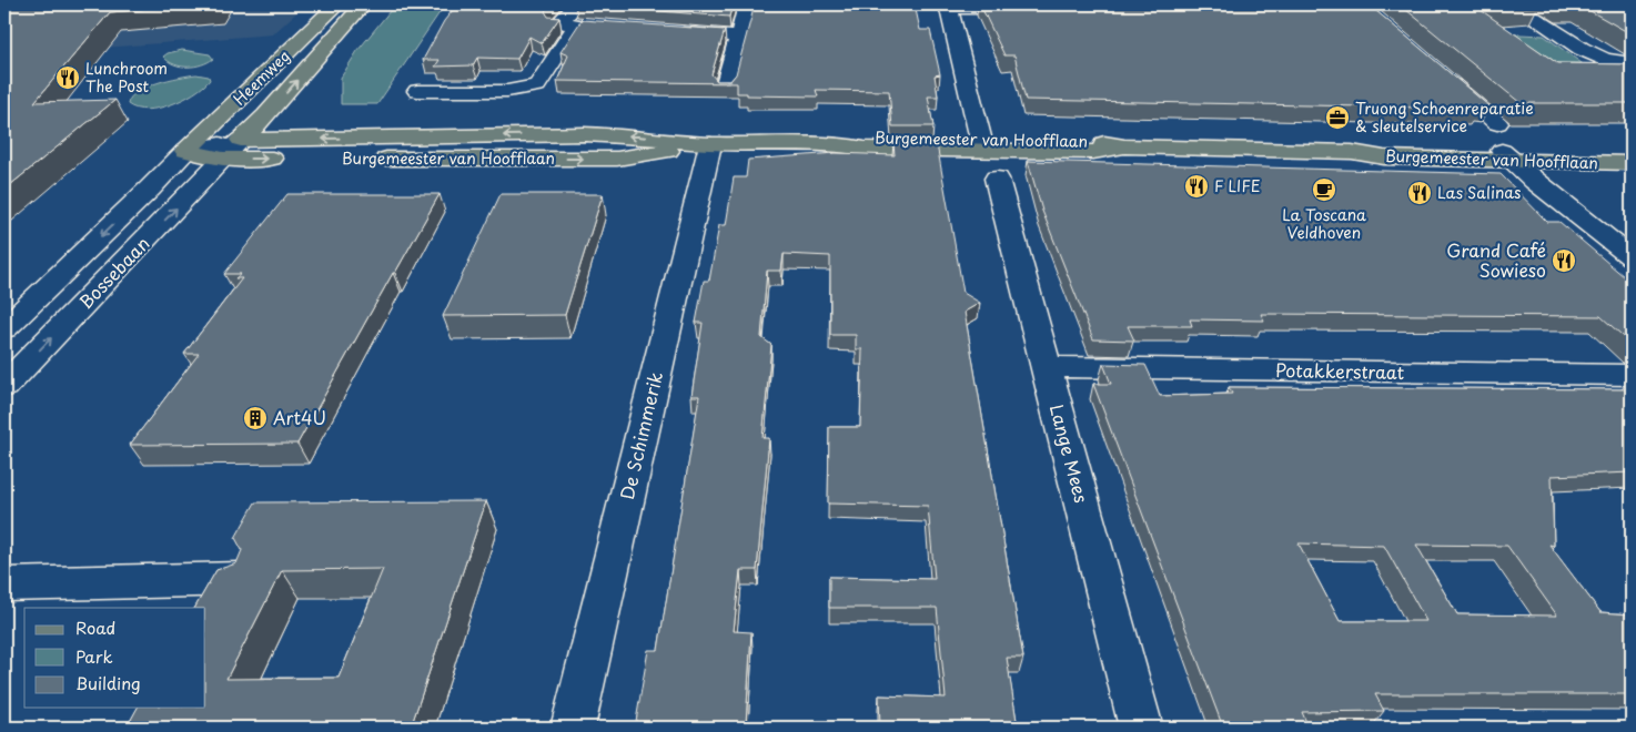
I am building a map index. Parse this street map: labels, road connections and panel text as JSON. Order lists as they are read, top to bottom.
{
  "streets": {
    "main road": ["Heemweg", "Burgemeester van Hoofflaan"],
    "street": [
      "Bossebaan",
      "Potakkerstraat",
      "De Schimmerik",
      "Lange Mees"
    ]
  },
  "crossings": [
    ["Heemweg", "Burgemeester van Hoofflaan"],
    ["Heemweg", "Bossebaan"],
    ["Burgemeester van Hoofflaan", "Bossebaan"],
    ["Burgemeester van Hoofflaan", "De Schimmerik"],
    ["Burgemeester van Hoofflaan", "Lange Mees"],
    ["Potakkerstraat", "Lange Mees"]
  ],
  "places": {
    "restaurant": [
      "Lunchroom The Post",
      "F LIFE",
      "Las Salinas",
      "Grand Café Sowieso"
    ],
    "office": ["Truong Schoenreparatie & sleutelservice"],
    "cafe": ["La Toscana Veldhoven"],
    "building": ["Art4U"]
  },
  "legend": ["Road", "Park", "Building"]
}
